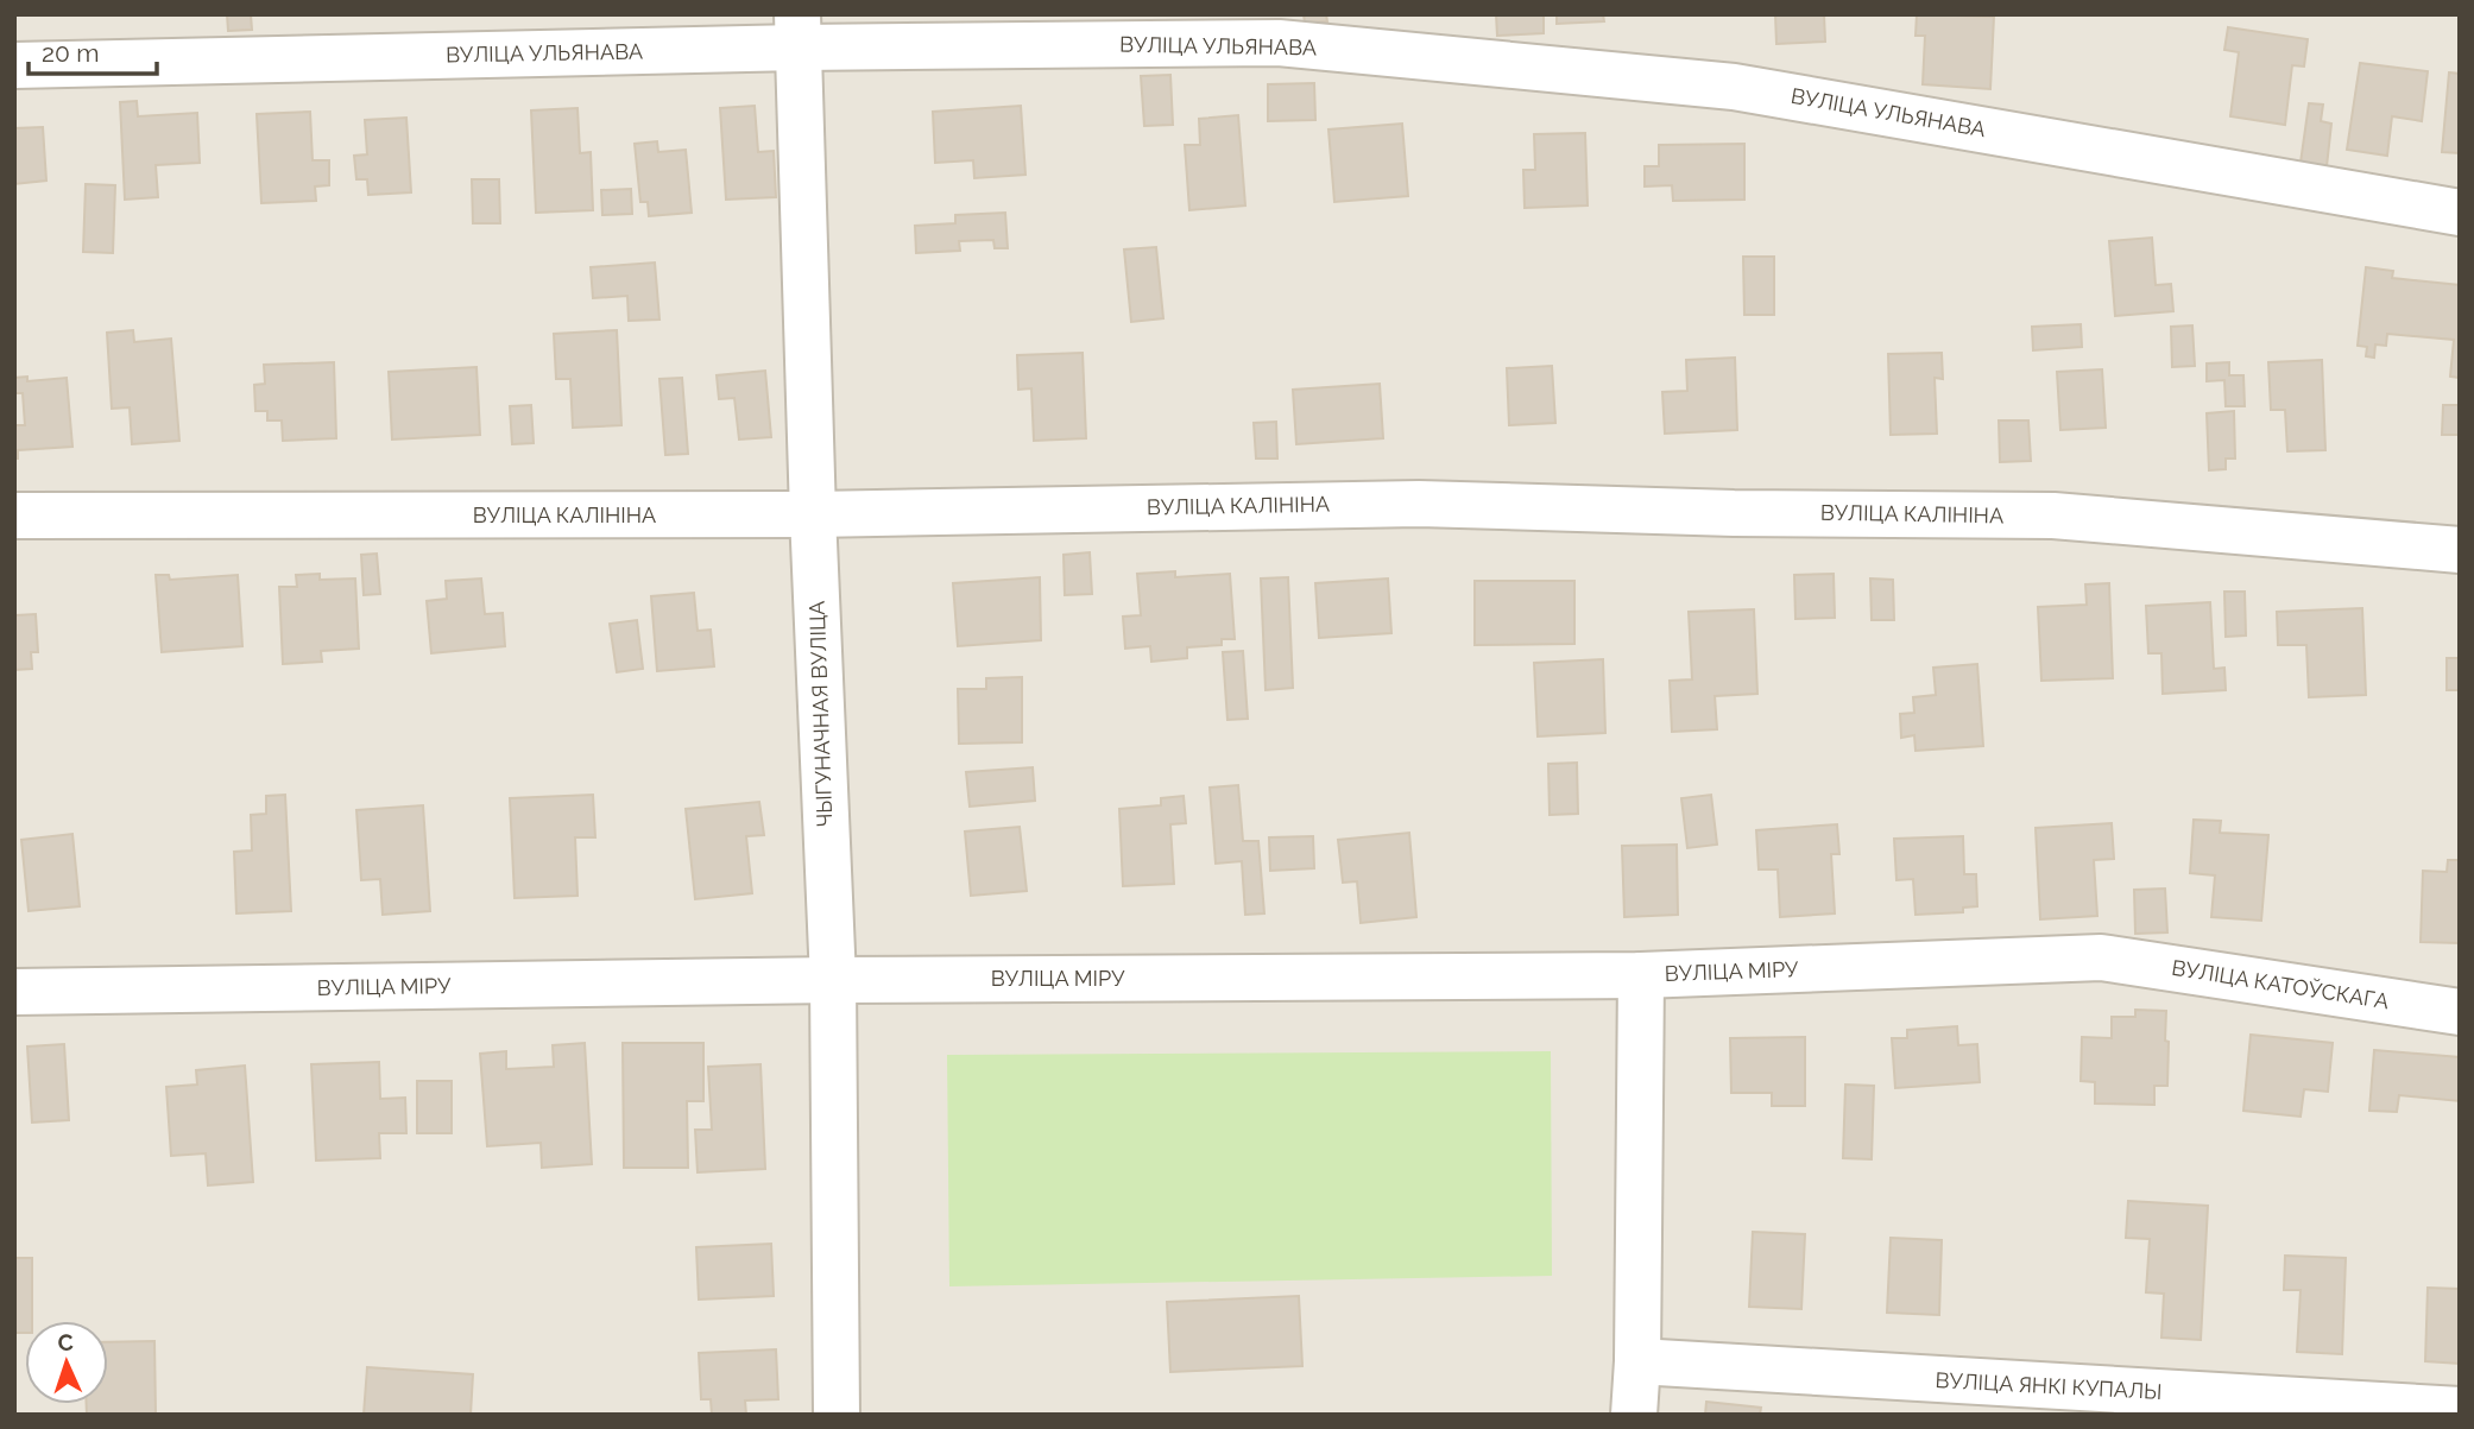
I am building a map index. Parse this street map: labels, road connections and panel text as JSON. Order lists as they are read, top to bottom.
{
  "streets": {
    "street": [
      "ВУЛІЦА УЛЬЯНАВА",
      "ВУЛІЦА КАЛІНІНА",
      "ЧЫГУНАЧНАЯ ВУЛІЦА",
      "ВУЛІЦА МІРУ",
      "ВУЛІЦА КАТОЎСКАГА",
      "ВУЛІЦА ЯНКІ КУПАЛЫ"
    ]
  },
  "crossings": [
    ["ВУЛІЦА УЛЬЯНАВА", "ЧЫГУНАЧНАЯ ВУЛІЦА"],
    ["ВУЛІЦА КАЛІНІНА", "ЧЫГУНАЧНАЯ ВУЛІЦА"],
    ["ЧЫГУНАЧНАЯ ВУЛІЦА", "ВУЛІЦА МІРУ"],
    ["ВУЛІЦА МІРУ", "ВУЛІЦА КАТОЎСКАГА"]
  ],
  "scale_bar": "20 m",
  "north": "top"
}
